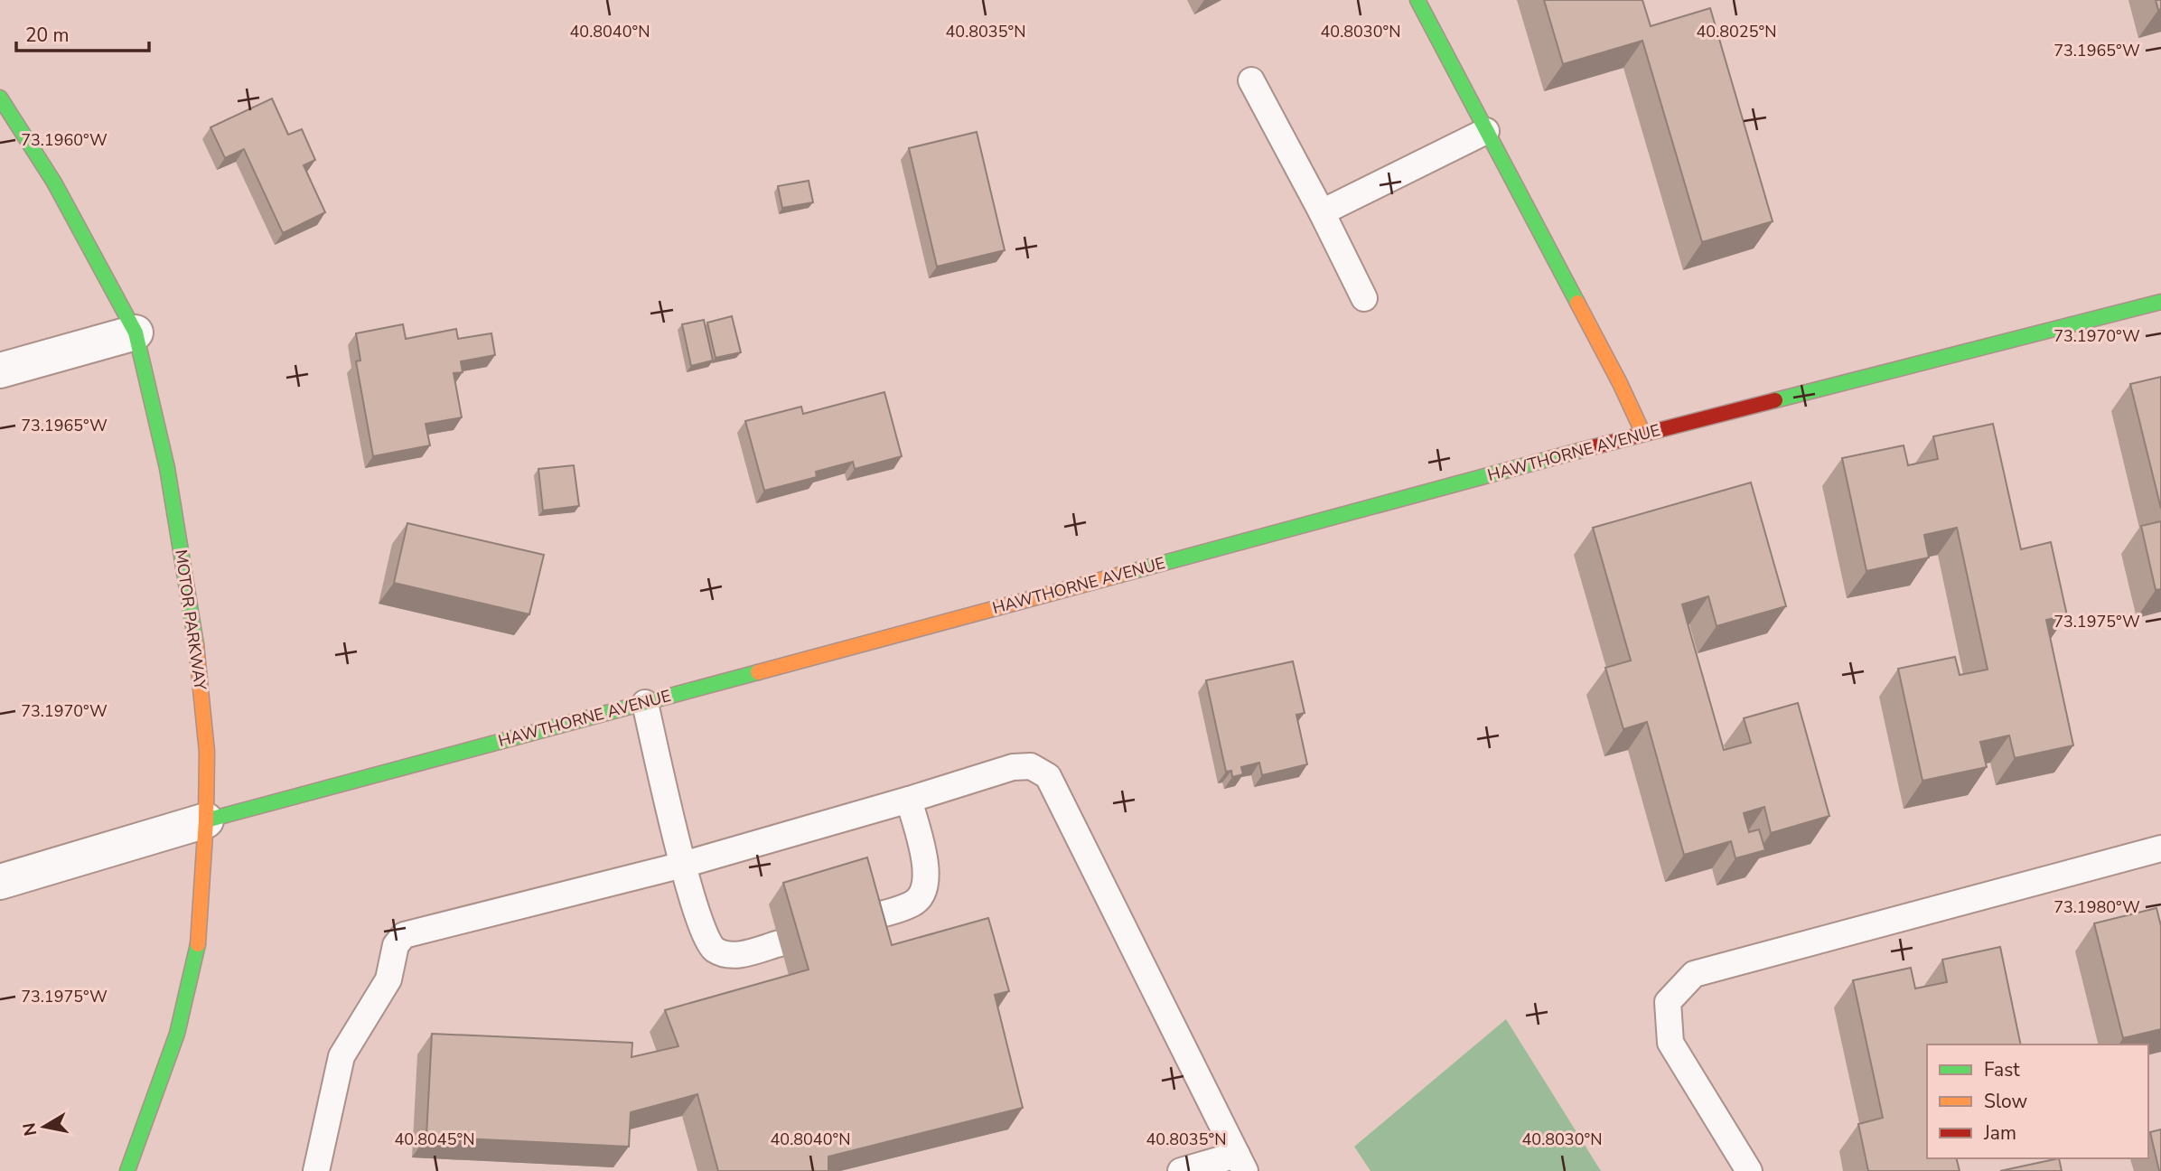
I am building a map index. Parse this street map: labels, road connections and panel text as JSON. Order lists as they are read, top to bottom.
{
  "streets": {
    "street": ["HAWTHORNE AVENUE", "MOTOR PARKWAY"]
  },
  "crossings": [
    ["HAWTHORNE AVENUE", "MOTOR PARKWAY"]
  ],
  "legend": ["Fast", "Slow", "Jam"],
  "scale_bar": "20 m",
  "north": "left",
  "coordinates": [
    "40.8040°N",
    "40.8035°N",
    "40.8030°N",
    "40.8025°N",
    "73.1965°W",
    "73.1960°W",
    "73.1970°W",
    "73.1975°W",
    "73.1980°W",
    "40.8045°N"
  ]
}
